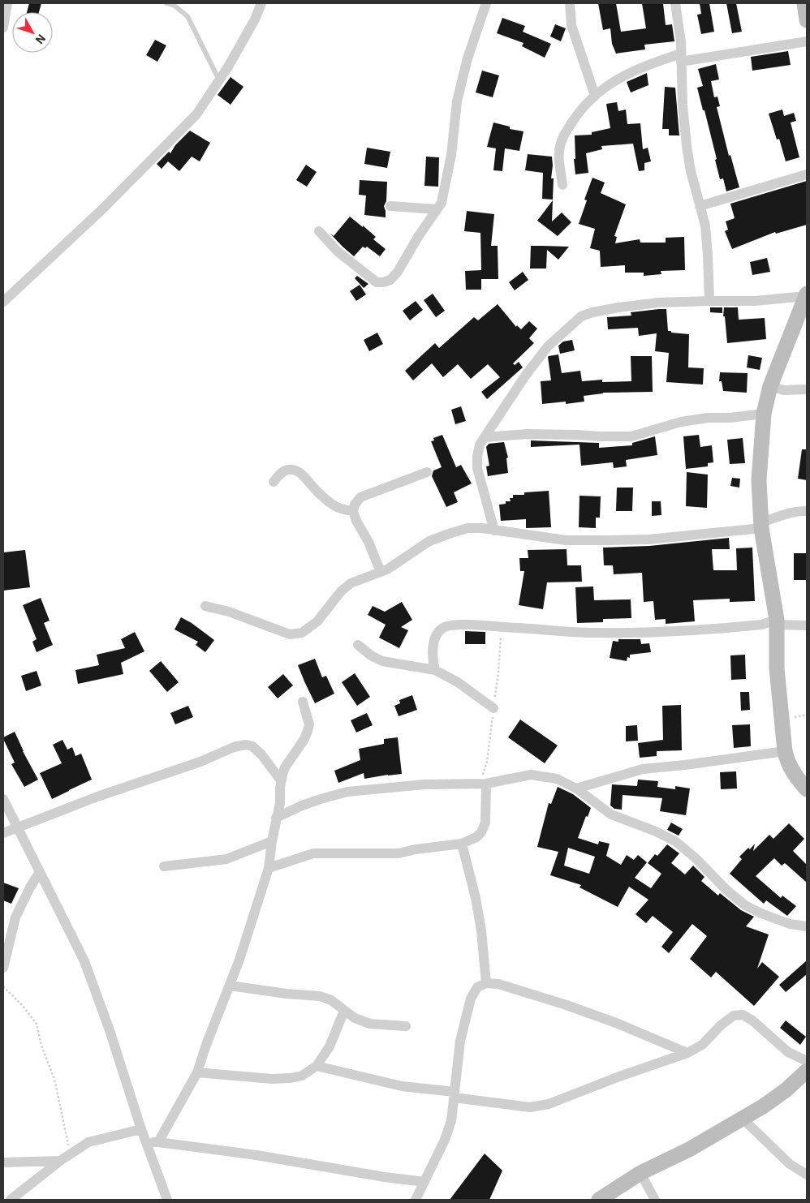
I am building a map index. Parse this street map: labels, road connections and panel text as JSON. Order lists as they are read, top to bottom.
{
  "north": "bottom right"
}
